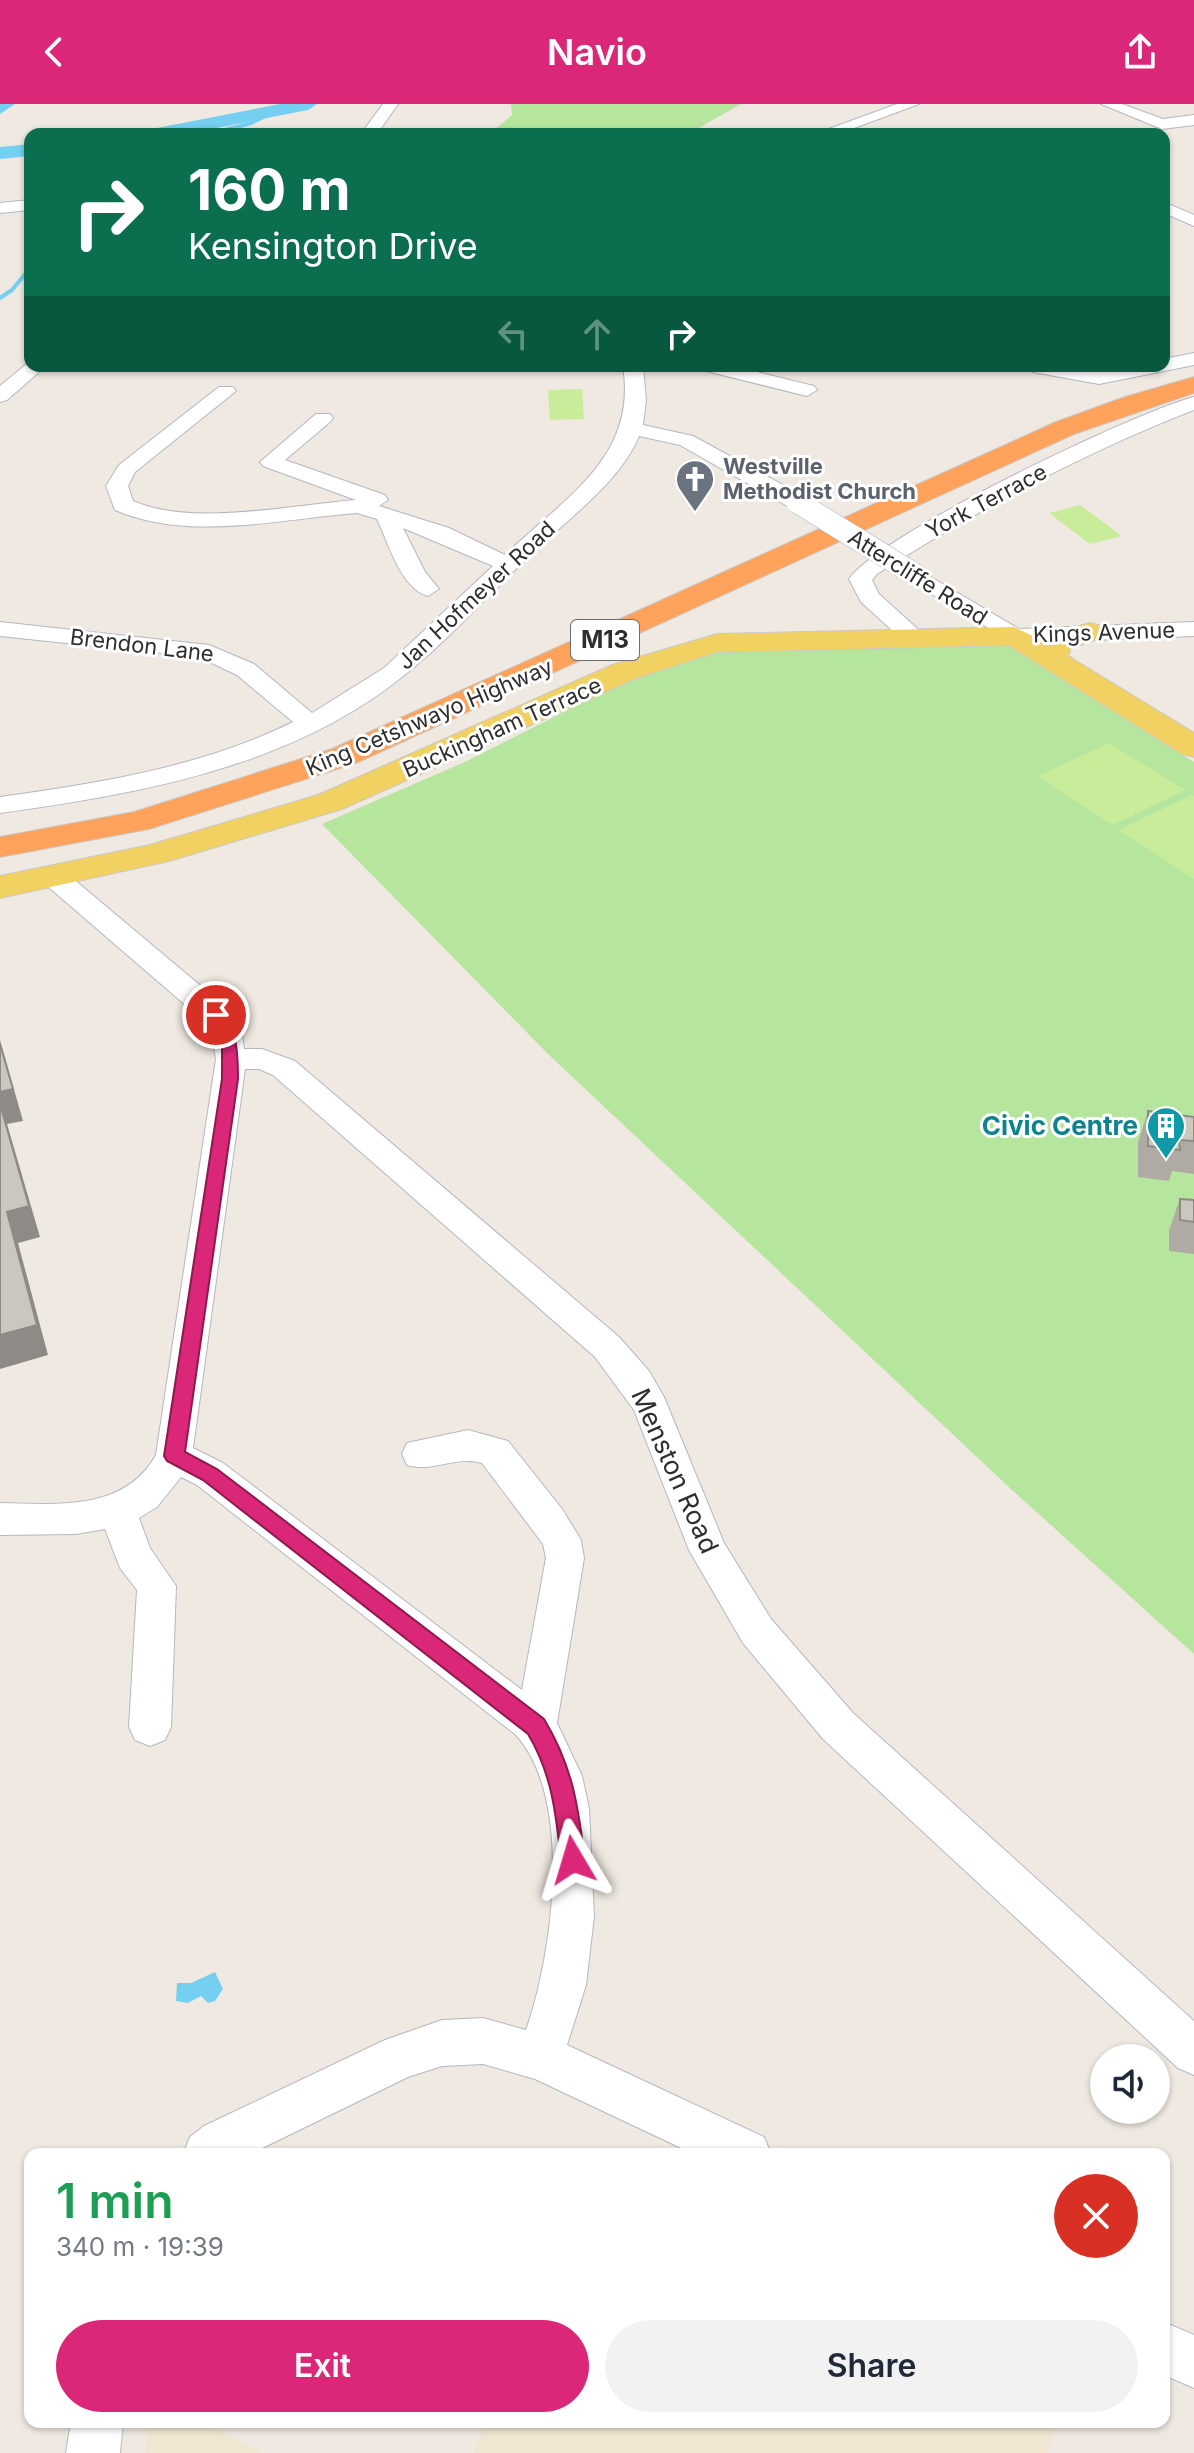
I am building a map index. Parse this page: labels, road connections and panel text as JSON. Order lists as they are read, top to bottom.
{
  "streets": {
    "highway": ["M13", "King Cetshwayo Highway"],
    "main road": ["Attercliffe Road", "Buckingham Terrace"],
    "street": [
      "York Terrace",
      "Jan Hofmeyer Road",
      "Kings Avenue",
      "Brendon Lane",
      "Menston Road"
    ]
  },
  "crossings": [
    ["York Terrace", "King Cetshwayo Highway"],
    ["York Terrace", "Buckingham Terrace"],
    ["Attercliffe Road", "Jan Hofmeyer Road"],
    ["Attercliffe Road", "Kings Avenue"],
    ["Attercliffe Road", "Buckingham Terrace"],
    ["Jan Hofmeyer Road", "Brendon Lane"],
    ["Kings Avenue", "Buckingham Terrace"]
  ],
  "places": {
    "church": ["Westville Methodist Church"],
    "building": ["Civic Centre"]
  },
  "page": {
    "header": "Navio",
    "turn": ["160 m", "Kensington Drive"],
    "heading": ["1 min", "340 m · 19:39"],
    "buttons": ["Exit", "Share"]
  }
}
